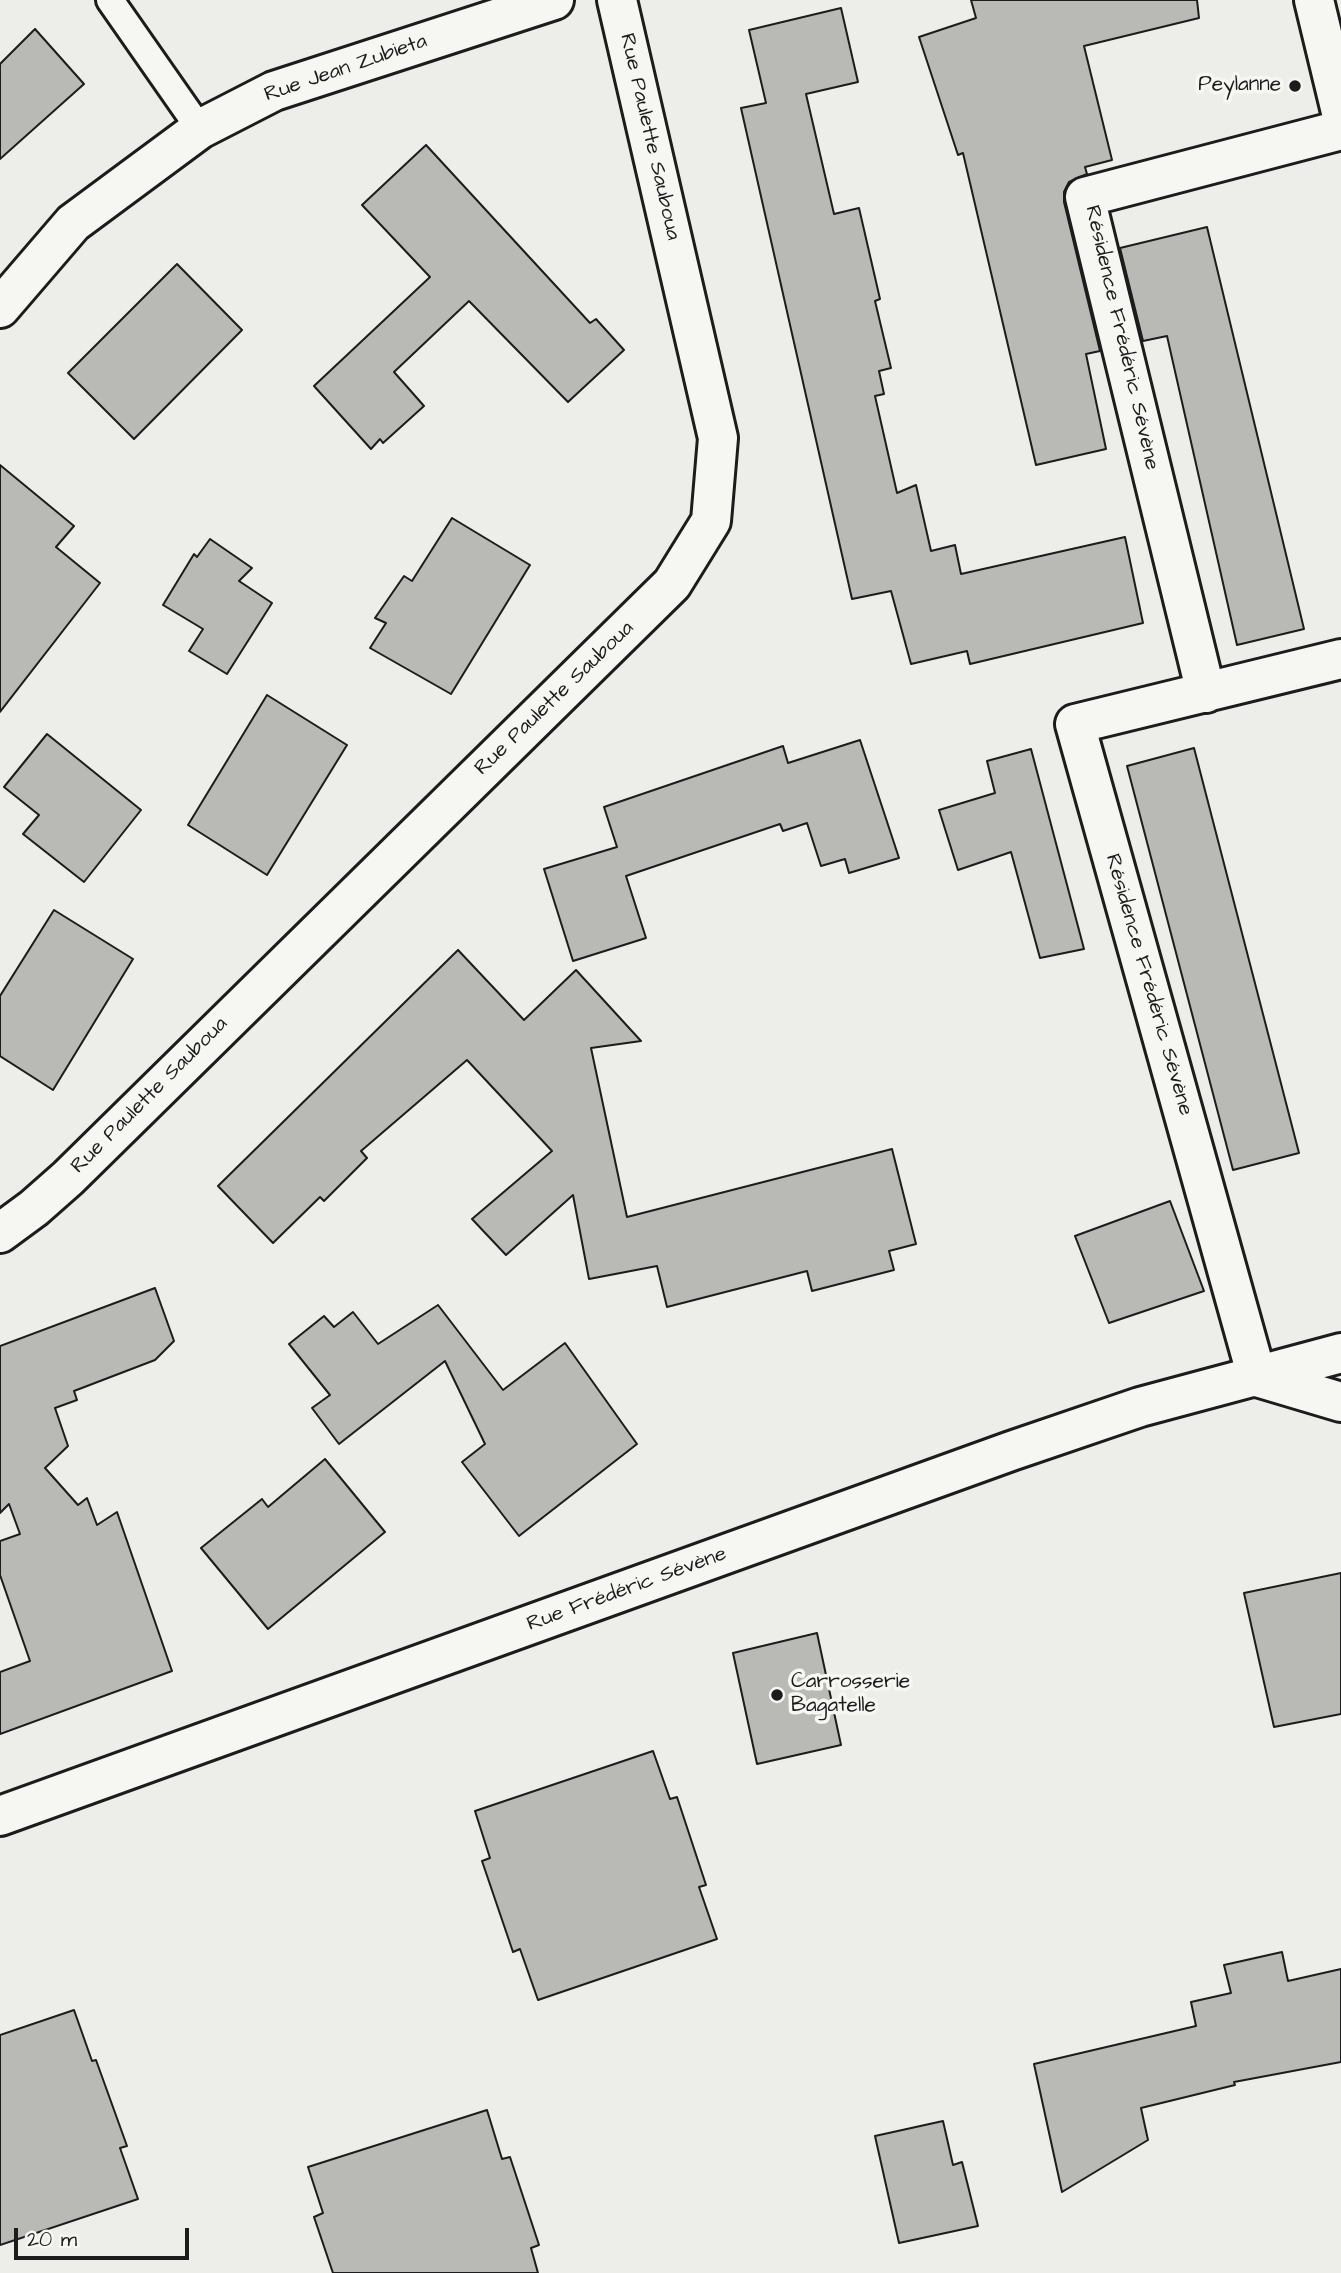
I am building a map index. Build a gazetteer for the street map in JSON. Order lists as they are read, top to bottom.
{
  "streets": {
    "street": [
      "Rue Jean Zubieta",
      "Rue Paulette Sauboua",
      "Résidence Frédéric Sévène",
      "Rue Frédéric Sévène"
    ]
  },
  "crossings": [
    ["Résidence Frédéric Sévène", "Rue Frédéric Sévène"]
  ],
  "places": ["Peylanne", "Carrosserie Bagatelle"],
  "scale_bar": "20 m"
}
